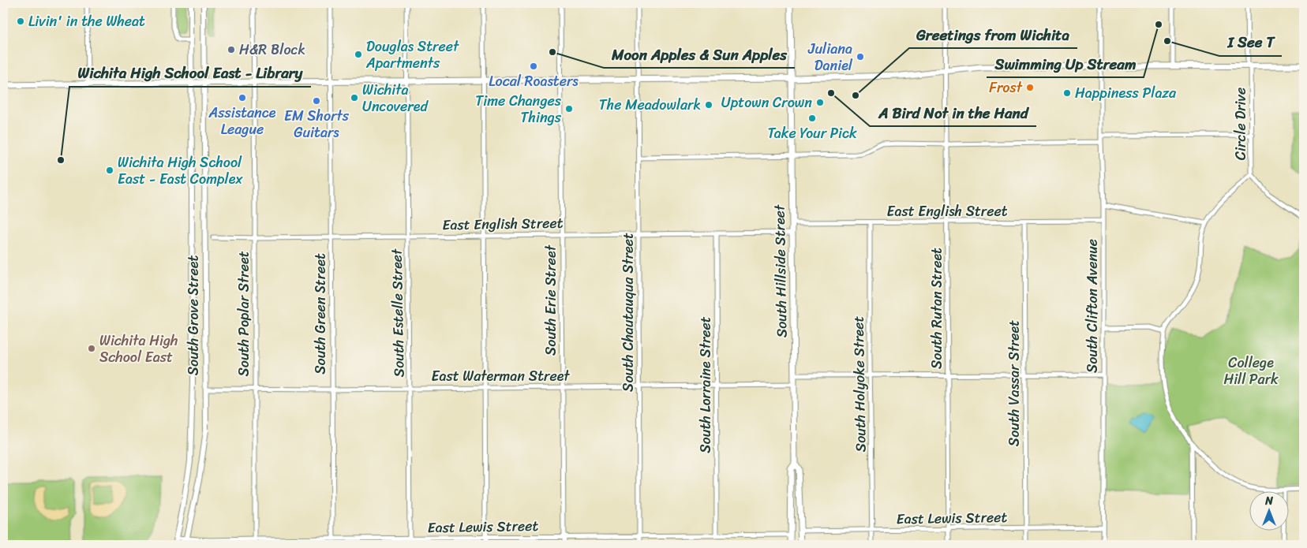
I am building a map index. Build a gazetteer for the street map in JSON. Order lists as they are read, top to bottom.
{
  "streets": {
    "main road": ["South Hillside Street"],
    "street": [
      "Circle Drive",
      "East English Street",
      "South Erie Street",
      "South Clifton Avenue",
      "South Rutan Street",
      "South Chautauqua Street",
      "South Estelle Street",
      "South Poplar Street",
      "South Green Street",
      "South Grove Street",
      "East Waterman Street",
      "South Vassar Street",
      "South Holyoke Street",
      "South Lorraine Street",
      "East Lewis Street"
    ]
  },
  "crossings": [
    ["East English Street", "South Hillside Street"],
    ["East English Street", "South Erie Street"],
    ["East English Street", "South Clifton Avenue"],
    ["East English Street", "South Rutan Street"],
    ["East English Street", "South Chautauqua Street"],
    ["East English Street", "South Estelle Street"],
    ["East English Street", "South Poplar Street"],
    ["East English Street", "South Green Street"],
    ["East English Street", "South Vassar Street"],
    ["East English Street", "South Holyoke Street"],
    ["East English Street", "South Lorraine Street"],
    ["South Hillside Street", "East Waterman Street"],
    ["South Hillside Street", "East Lewis Street"],
    ["South Erie Street", "East Waterman Street"],
    ["South Erie Street", "East Lewis Street"],
    ["South Clifton Avenue", "East Lewis Street"],
    ["South Rutan Street", "East Lewis Street"],
    ["South Chautauqua Street", "East Waterman Street"],
    ["South Chautauqua Street", "East Lewis Street"],
    ["South Estelle Street", "East Waterman Street"],
    ["South Estelle Street", "East Lewis Street"],
    ["South Poplar Street", "East Waterman Street"],
    ["South Poplar Street", "East Lewis Street"],
    ["South Green Street", "East Waterman Street"],
    ["South Green Street", "East Lewis Street"],
    ["South Grove Street", "East Waterman Street"],
    ["South Grove Street", "East Lewis Street"],
    ["East Waterman Street", "South Lorraine Street"],
    ["South Vassar Street", "East Lewis Street"],
    ["South Holyoke Street", "East Lewis Street"],
    ["South Lorraine Street", "East Lewis Street"]
  ],
  "parks": ["College Hill Park"],
  "places": [
    "Livin' in the Wheat",
    "Swimming Up Stream",
    "I See T",
    "H&R Block",
    "Moon Apples & Sun Apples",
    "Douglas Street Apartments",
    "Juliana Daniel",
    "Local Roasters",
    "Frost",
    "A Bird Not in the Hand",
    "Happiness Plaza",
    "Greetings from Wichita",
    "Assistance League",
    "Wichita Uncovered",
    "EM Shorts Guitars",
    "Uptown Crown",
    "The Meadowlark",
    "Time Changes Things",
    "Take Your Pick",
    "Wichita High School East - Library",
    "Wichita High School East - East Complex",
    "Wichita High School East"
  ],
  "north": "top"
}
